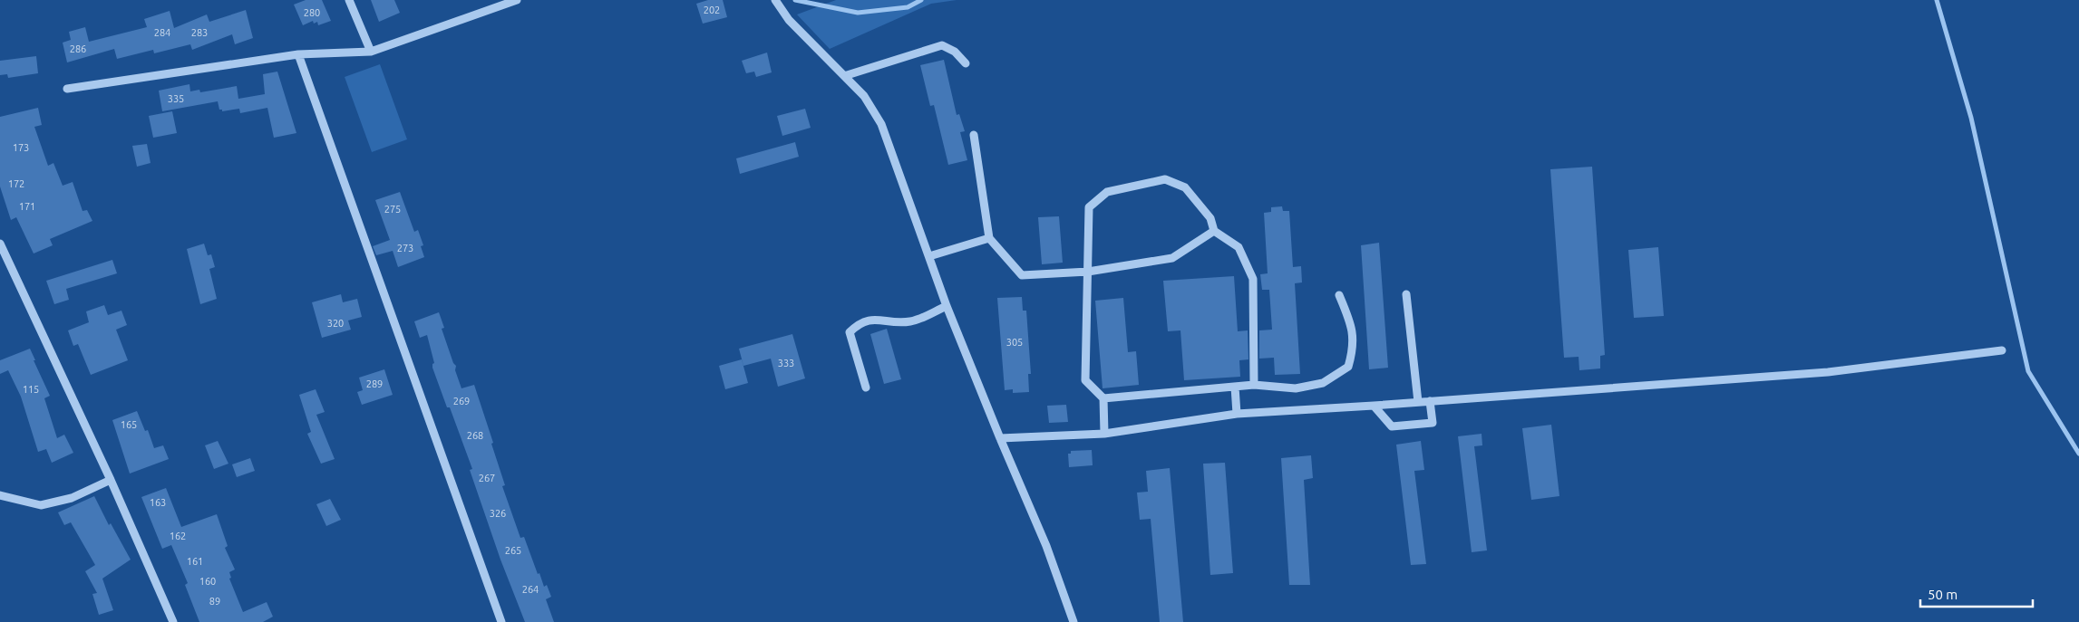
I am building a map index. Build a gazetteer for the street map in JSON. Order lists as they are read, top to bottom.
{
  "house_numbers": [
    "202",
    "280",
    "284",
    "283",
    "286",
    "335",
    "173",
    "172",
    "171",
    "275",
    "273",
    "320",
    "305",
    "333",
    "289",
    "115",
    "269",
    "165",
    "268",
    "267",
    "163",
    "326",
    "162",
    "265",
    "161",
    "160",
    "264",
    "89"
  ],
  "scale_bar": "50 m"
}
